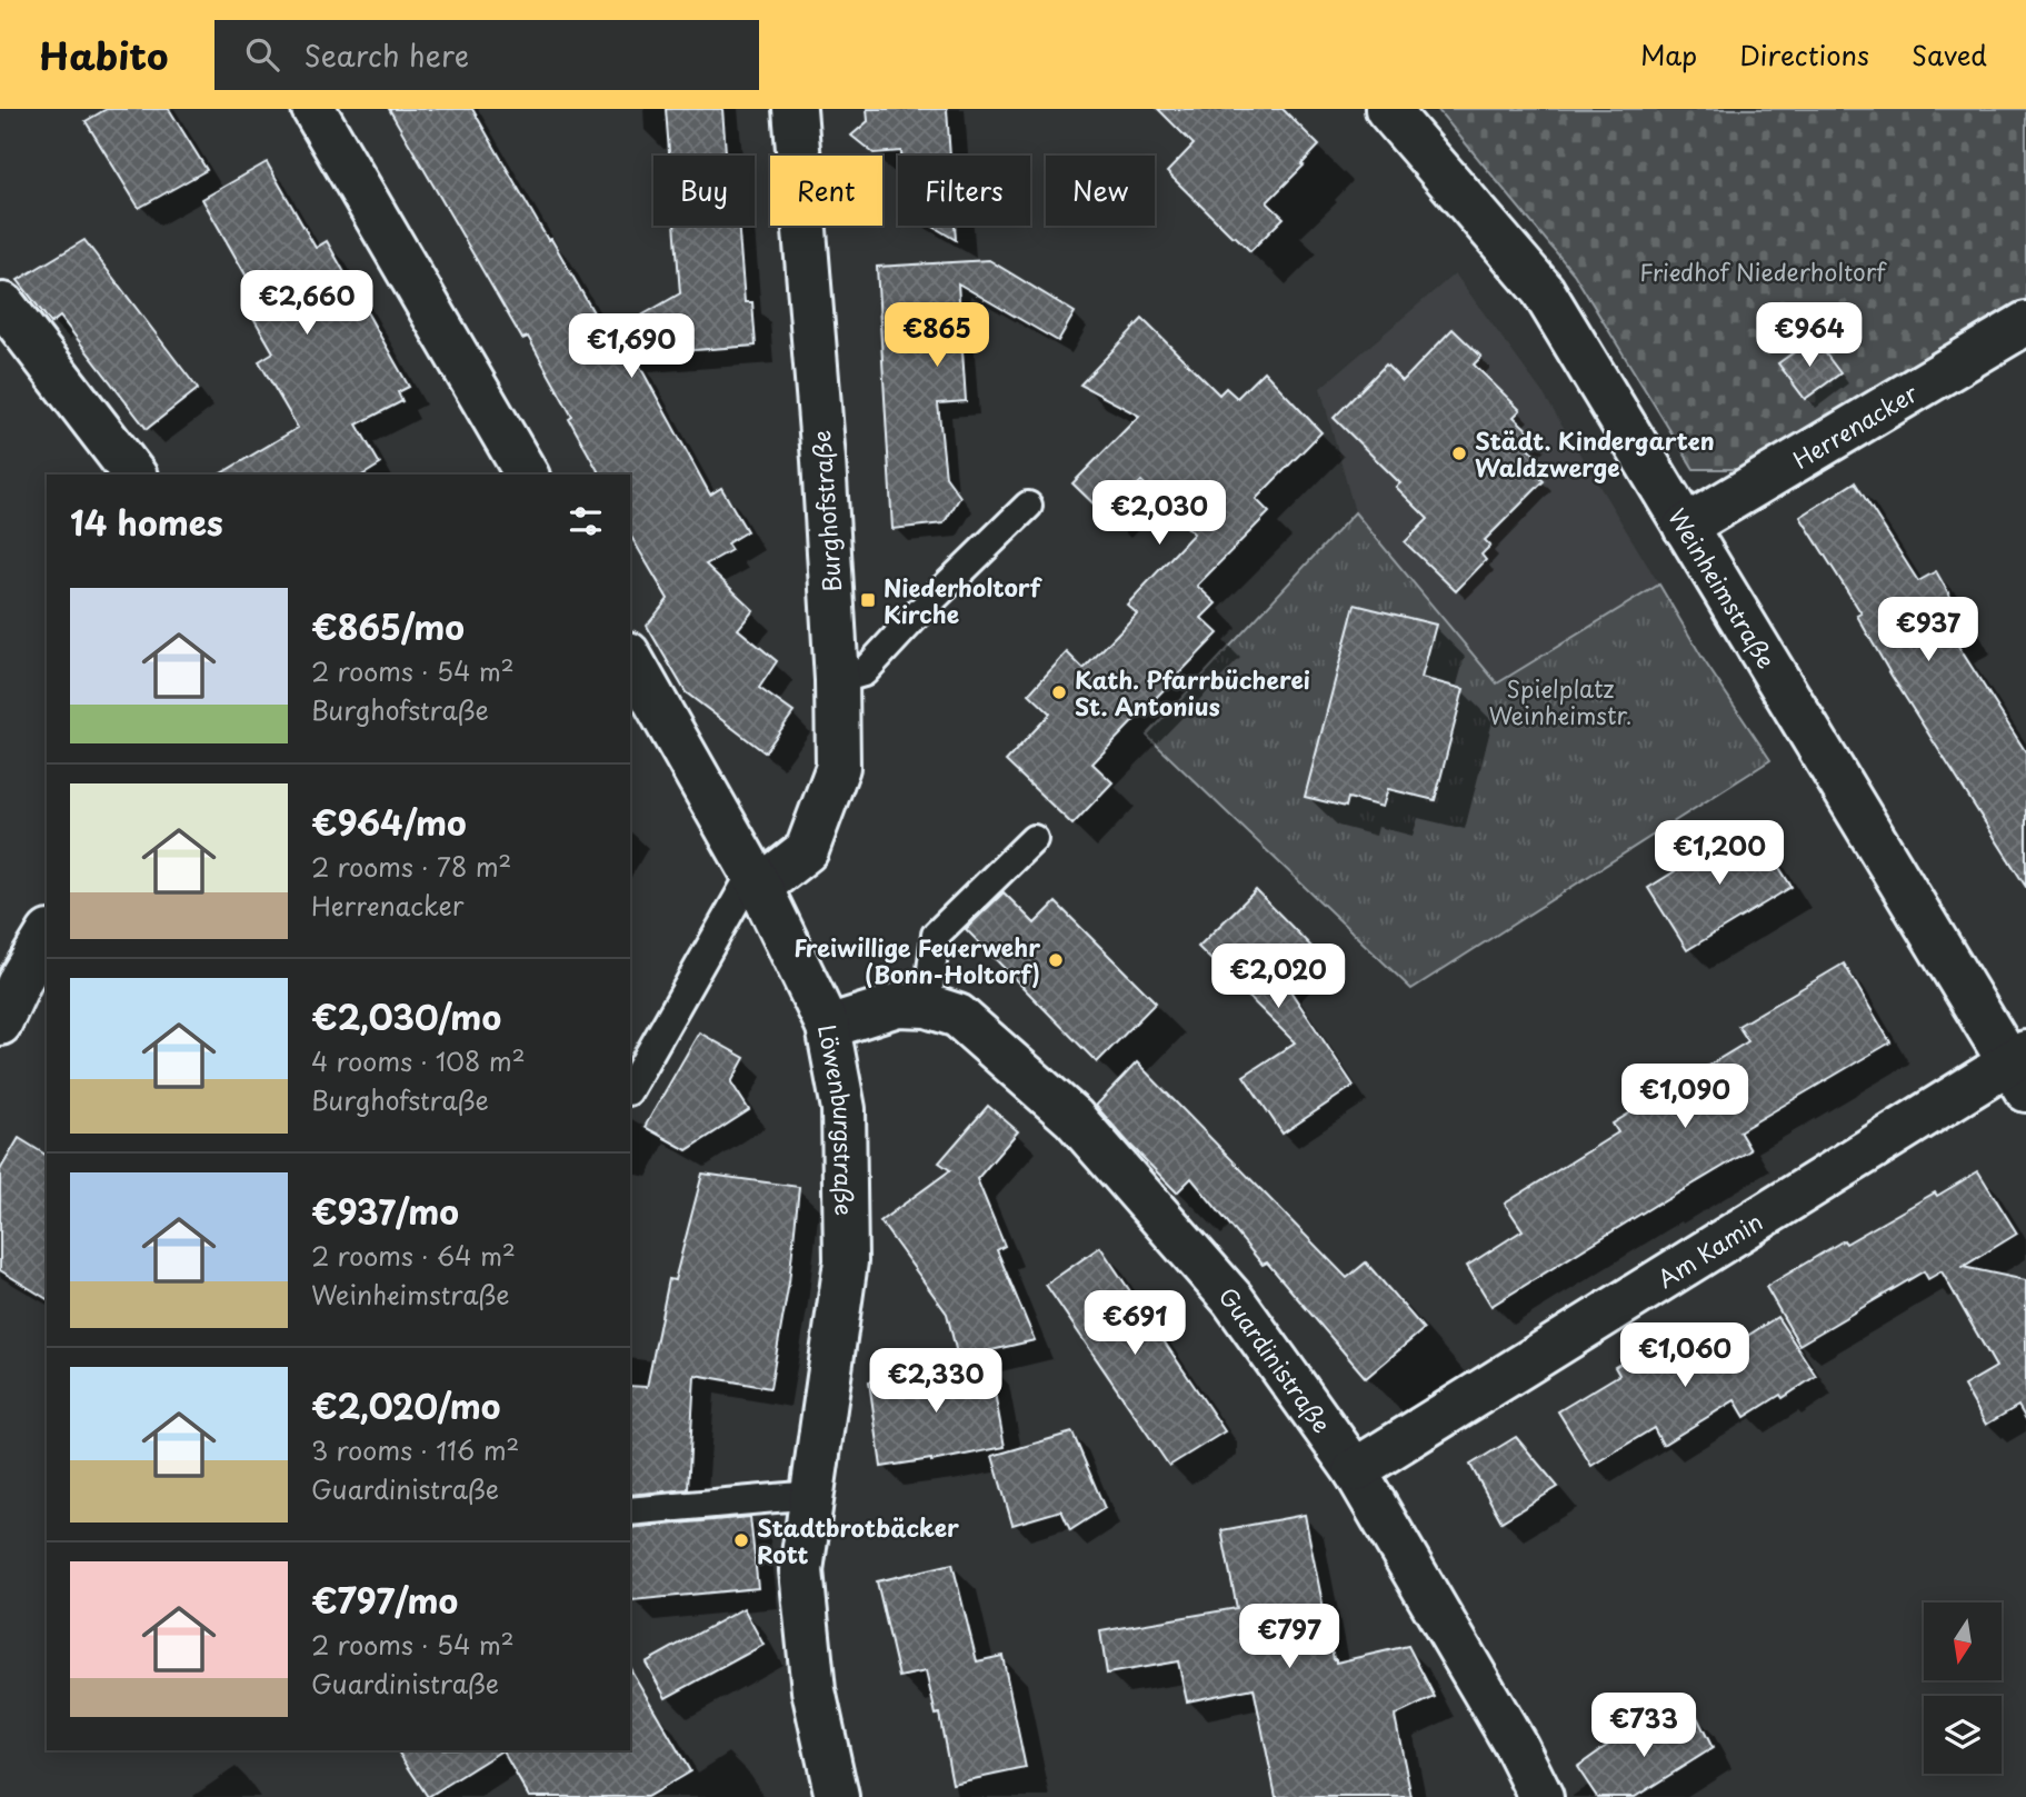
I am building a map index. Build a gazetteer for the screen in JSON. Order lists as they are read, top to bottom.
{
  "streets": {
    "street": [
      "Herrenacker",
      "Burghofstraße",
      "Weinheimstraße",
      "Löwenburgstraße",
      "Am Kamin",
      "Guardinistraße"
    ]
  },
  "crossings": [
    ["Herrenacker", "Weinheimstraße"],
    ["Burghofstraße", "Löwenburgstraße"],
    ["Weinheimstraße", "Am Kamin"],
    ["Löwenburgstraße", "Guardinistraße"],
    ["Am Kamin", "Guardinistraße"]
  ],
  "parks": ["Friedhof Niederholtorf", "Spielplatz Weinheimstr."],
  "places": {
    "other": [
      "Städt. Kindergarten Waldzwerge",
      "Kath. Pfarrbücherei St. Antonius",
      "Freiwillige Feuerwehr (Bonn-Holtorf)",
      "Stadtbrotbäcker Rott"
    ],
    "transit": ["Niederholtorf Kirche"]
  },
  "north": "bottom",
  "page": {
    "header": "Habito",
    "search": "Search here",
    "nav": ["Map", "Directions", "Saved"],
    "chip": [
      "Buy",
      "Rent",
      "Filters",
      "New"
    ],
    "price": [
      "€2,660",
      "€865",
      "€964",
      "€1,690",
      "€2,030",
      "€937",
      "€1,200",
      "€2,020",
      "€1,090",
      "€691",
      "€1,060",
      "€2,330",
      "€797",
      "€733"
    ],
    "heading": "14 homes",
    "list": [
      {
        "name": "€865/mo",
        "note": "2 rooms · 54 m² · Burghofstraße"
      },
      {
        "name": "€964/mo",
        "note": "2 rooms · 78 m² · Herrenacker"
      },
      {
        "name": "€2,030/mo",
        "note": "4 rooms · 108 m² · Burghofstraße"
      },
      {
        "name": "€937/mo",
        "note": "2 rooms · 64 m² · Weinheimstraße"
      },
      {
        "name": "€2,020/mo",
        "note": "3 rooms · 116 m² · Guardinistraße"
      },
      {
        "name": "€797/mo",
        "note": "2 rooms · 54 m² · Guardinistraße"
      }
    ]
  }
}
